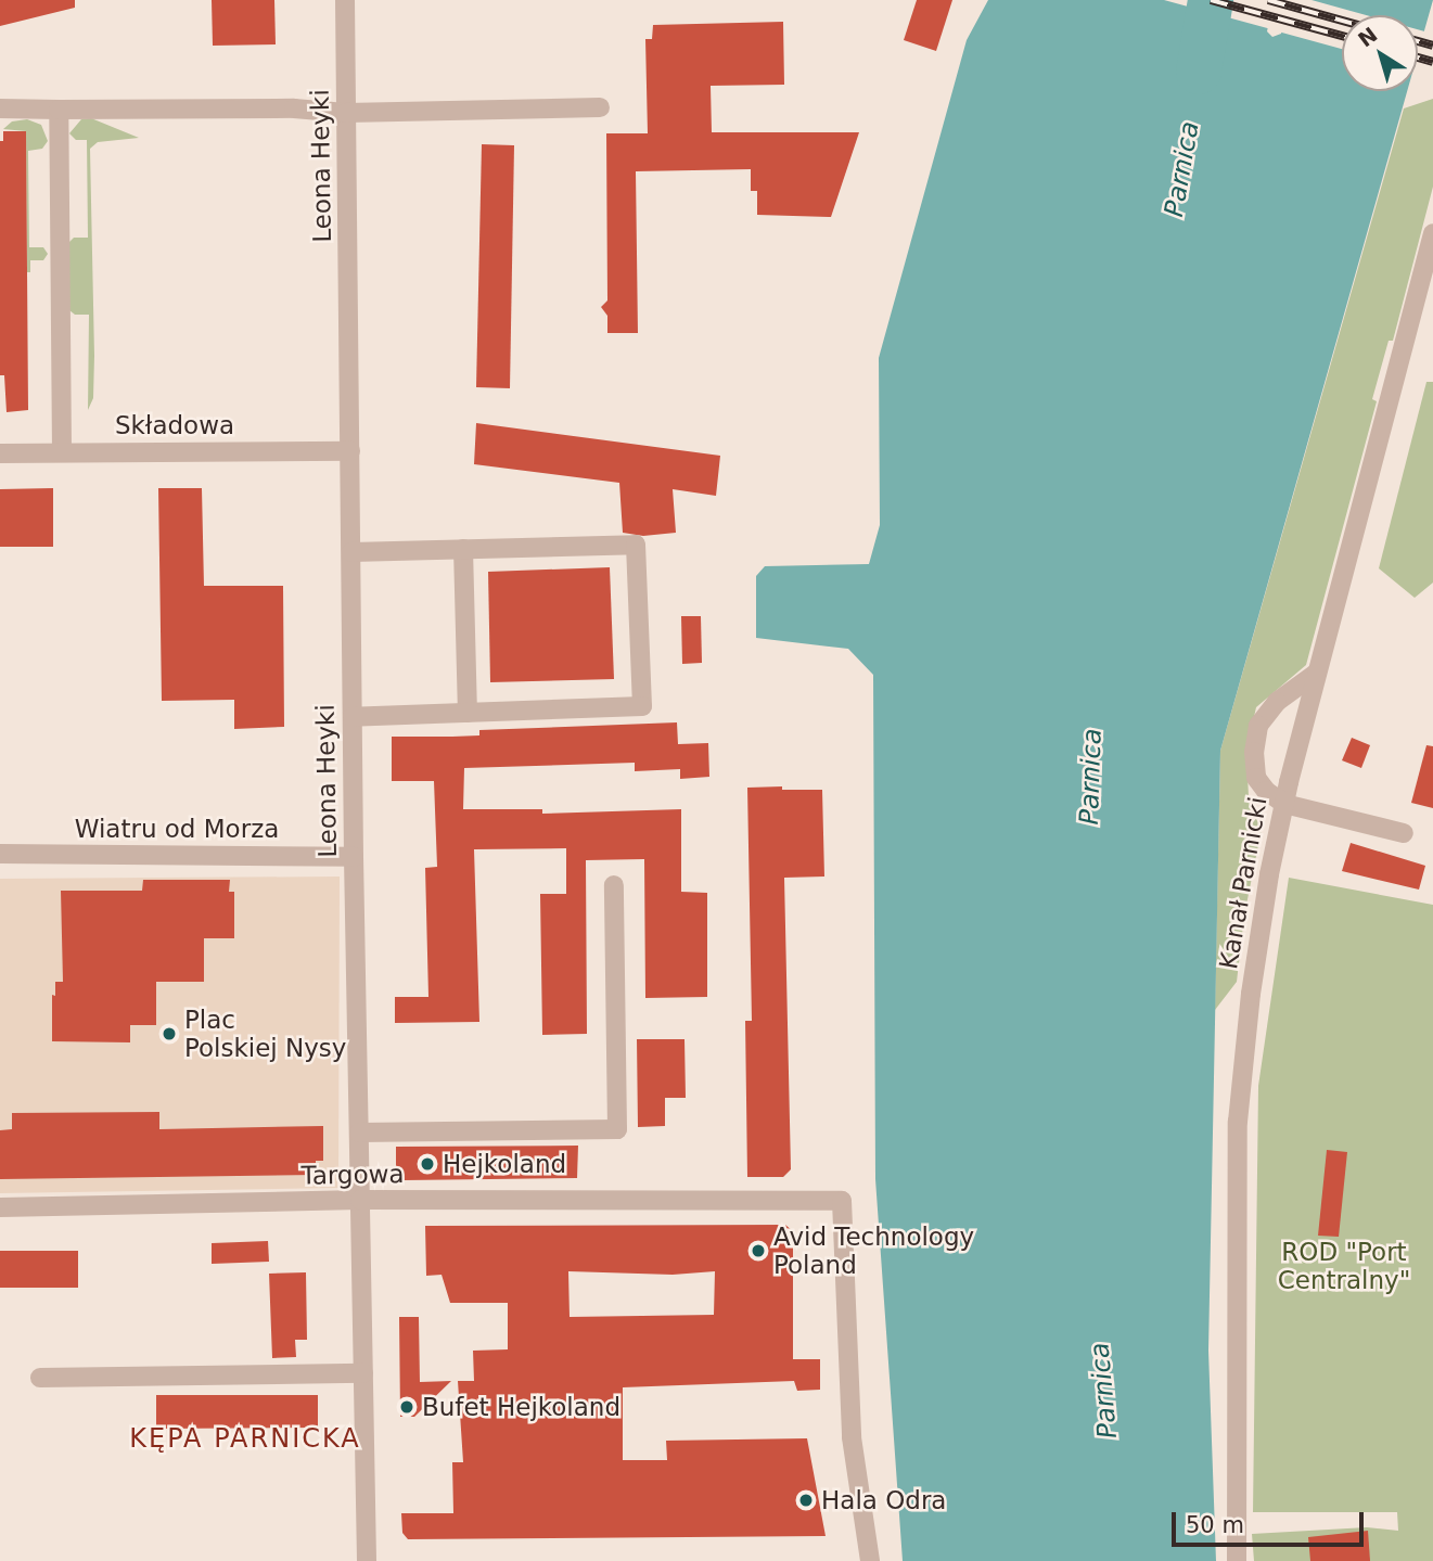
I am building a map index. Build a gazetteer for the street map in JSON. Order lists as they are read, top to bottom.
{
  "streets": {
    "street": [
      "Leona Heyki",
      "Składowa",
      "Wiatru od Morza",
      "Kanał Parnicki",
      "Targowa"
    ]
  },
  "crossings": [
    ["Leona Heyki", "Składowa"],
    ["Leona Heyki", "Wiatru od Morza"],
    ["Leona Heyki", "Targowa"]
  ],
  "districts": ["KĘPA PARNICKA"],
  "water": ["Parnica"],
  "parks": ["ROD \"Port Centralny\""],
  "places": [
    "Plac Polskiej Nysy",
    "Hejkoland",
    "Avid Technology Poland",
    "Bufet Hejkoland",
    "Hala Odra"
  ],
  "scale_bar": "50 m",
  "north": "top left"
}
